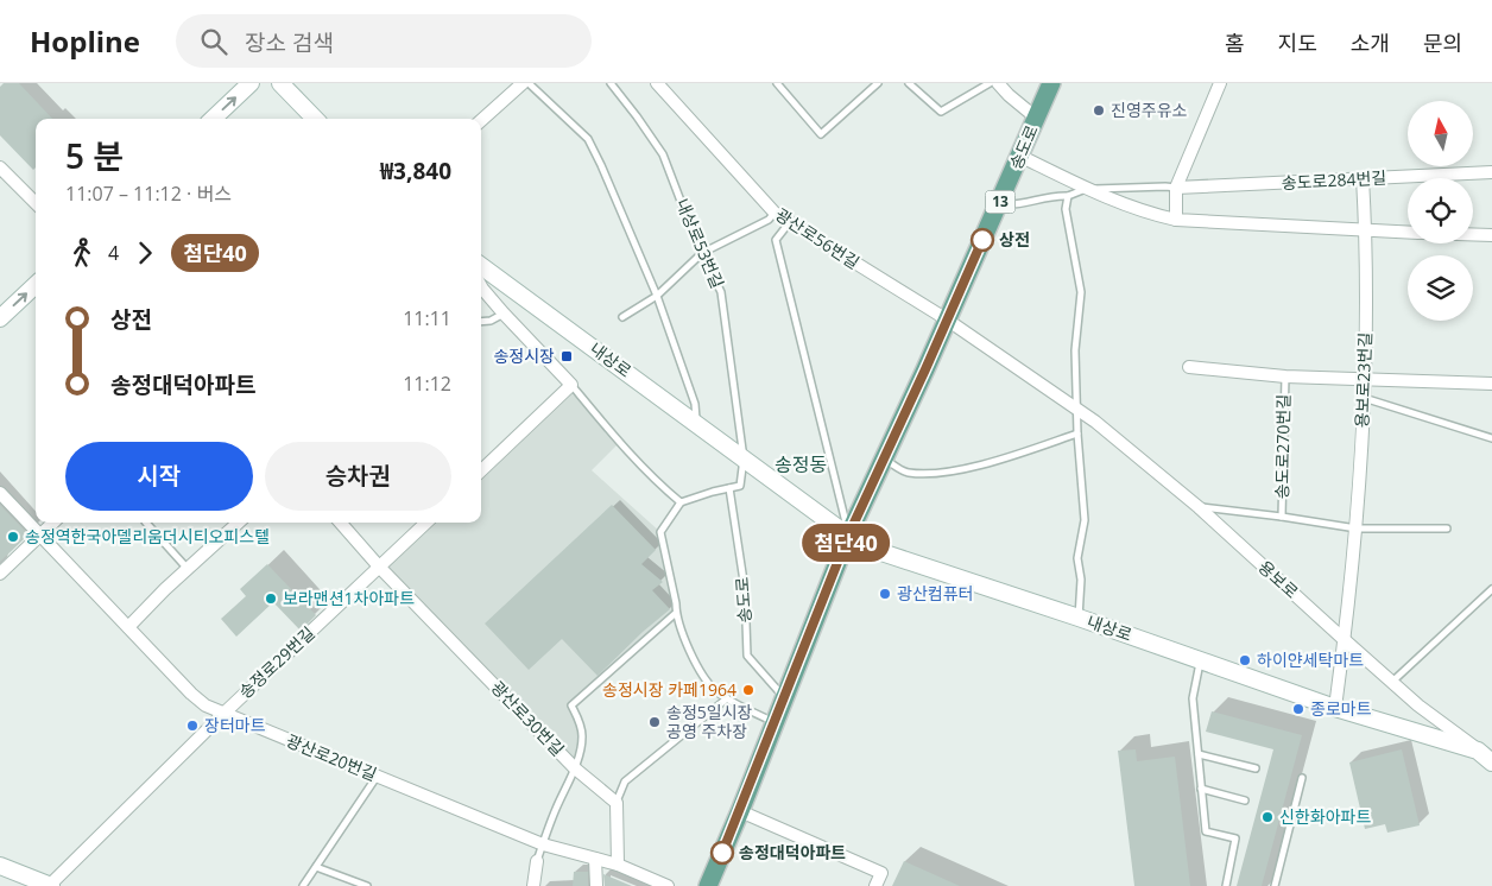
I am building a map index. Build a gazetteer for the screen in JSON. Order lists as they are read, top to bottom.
{
  "streets": {
    "main road": ["송도로", "13", "내상로"],
    "street": [
      "송도로284번길",
      "광산로56번길",
      "용보로23번길",
      "송도로270번길",
      "용보로",
      "송정로29번길",
      "광산로30번길",
      "광산로20번길"
    ],
    "lane": ["내상로53번길"]
  },
  "crossings": [
    ["송도로", "광산로56번길"],
    ["송도로", "내상로"],
    ["송도로", "용보로"],
    ["송도로284번길", "용보로23번길"],
    ["광산로56번길", "용보로"],
    ["내상로53번길", "내상로"],
    ["내상로", "용보로23번길"],
    ["내상로", "용보로"],
    ["용보로23번길", "송도로270번길"],
    ["용보로23번길", "용보로"],
    ["송정로29번길", "광산로30번길"],
    ["송정로29번길", "광산로20번길"]
  ],
  "districts": ["송정동"],
  "places": {
    "other": [
      "진영주유소",
      "상전",
      "송정역한국아델리움더시티오피스텔",
      "광산컴퓨터",
      "보라맨션1차아파트",
      "하이얀세탁마트",
      "송정시장 카페1964",
      "종로마트",
      "송정5일시장 공영 주차장",
      "장터마트",
      "신한화아파트",
      "송정대덕아파트"
    ],
    "transit": ["송정시장"]
  },
  "lines": ["bus line 첨단40"],
  "north": "top",
  "page": {
    "header": "Hopline",
    "search": "장소 검색",
    "nav": [
      "홈",
      "지도",
      "소개",
      "문의"
    ],
    "on_map": "첨단40",
    "heading": ["5 분", "11:07 – 11:12 · 버스", "₩3,840"],
    "legs": ["4", "첨단40"],
    "list": [
      {
        "name": "상전",
        "value": "11:11"
      },
      {
        "name": "송정대덕아파트",
        "value": "11:12"
      }
    ],
    "buttons": ["시작", "승차권"]
  }
}
